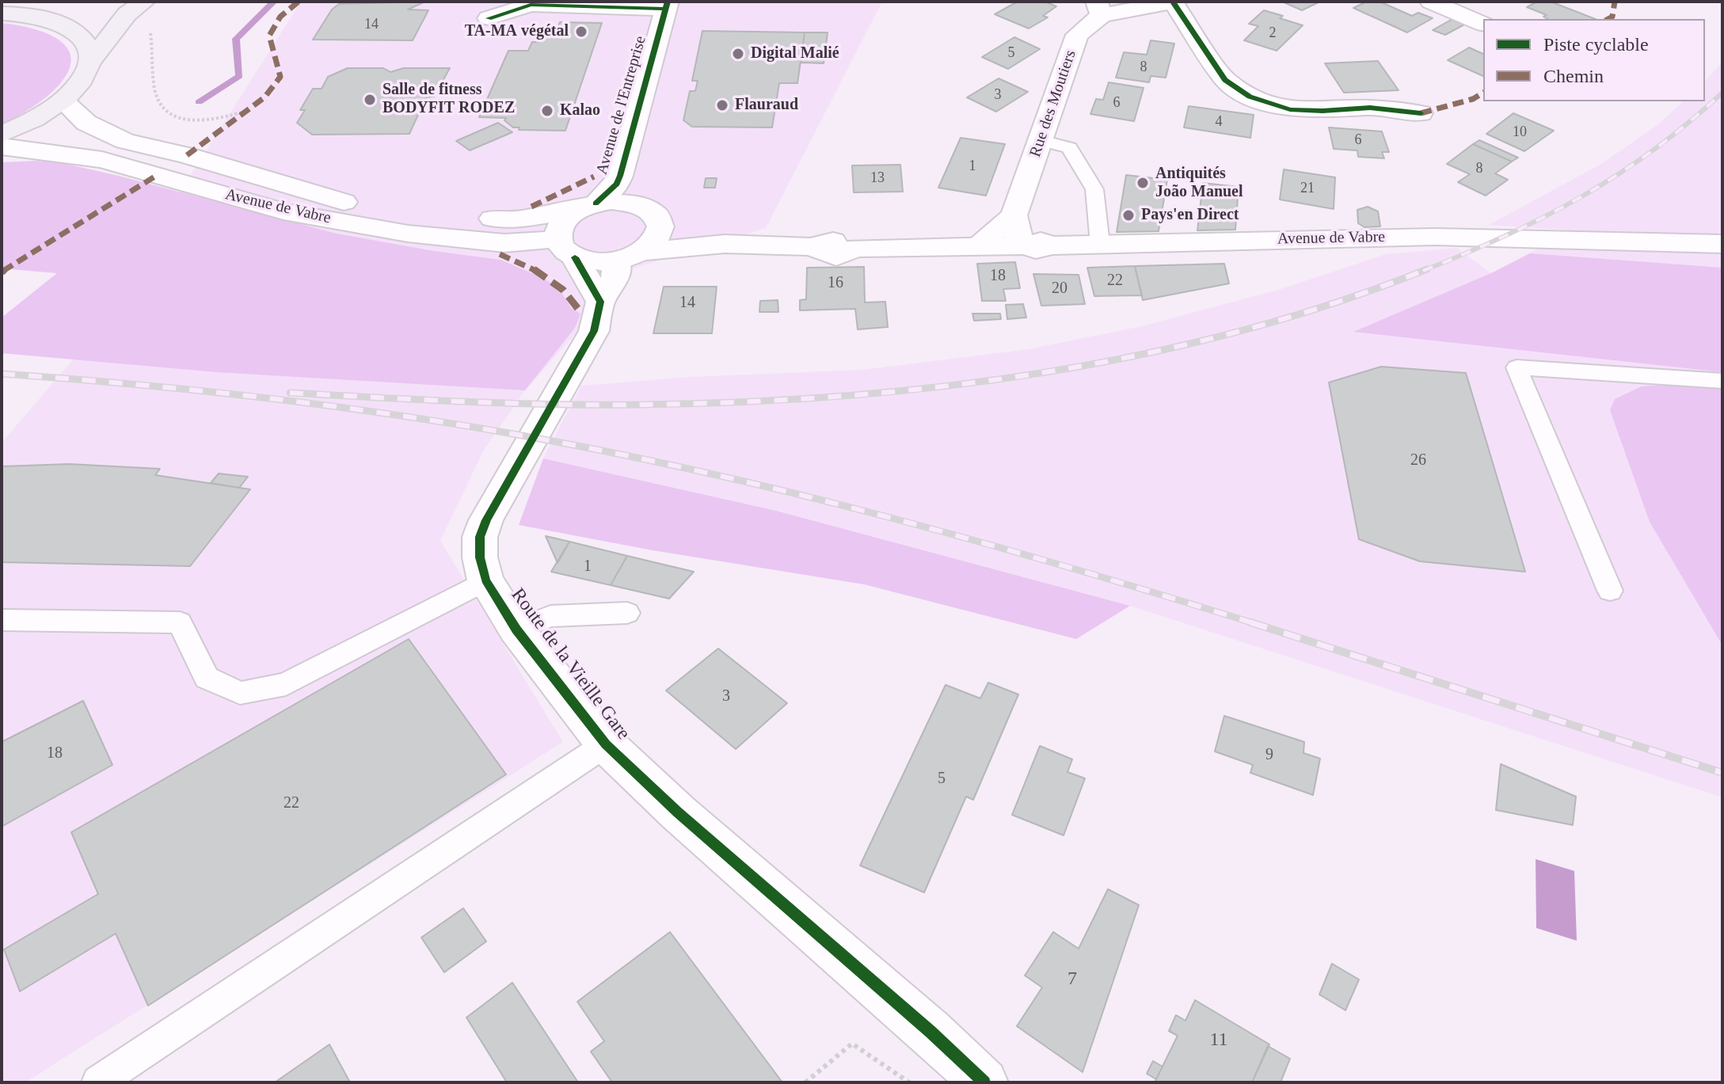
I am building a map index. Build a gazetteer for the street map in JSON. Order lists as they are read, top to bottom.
{
  "streets": {
    "main road": [
      "Rue des Moutiers",
      "Avenue de l'Entreprise",
      "Avenue de Vabre",
      "Route de la Vieille Gare"
    ]
  },
  "crossings": [
    ["Rue des Moutiers", "Avenue de Vabre"],
    ["Avenue de l'Entreprise", "Avenue de Vabre"],
    ["Avenue de l'Entreprise", "Route de la Vieille Gare"],
    ["Avenue de Vabre", "Route de la Vieille Gare"]
  ],
  "places": [
    "TA-MA végétal",
    "Digital Malié",
    "Salle de fitness BODYFIT RODEZ",
    "Flauraud",
    "Kalao",
    "Antiquités João Manuel",
    "Pays'en Direct"
  ],
  "house_numbers": [
    "14",
    "2",
    "5",
    "8",
    "3",
    "6",
    "4",
    "10",
    "6",
    "1",
    "8",
    "13",
    "21",
    "18",
    "22",
    "16",
    "20",
    "14",
    "26",
    "1",
    "3",
    "18",
    "9",
    "5",
    "22",
    "7",
    "11"
  ],
  "legend": ["Piste cyclable", "Chemin"]
}
